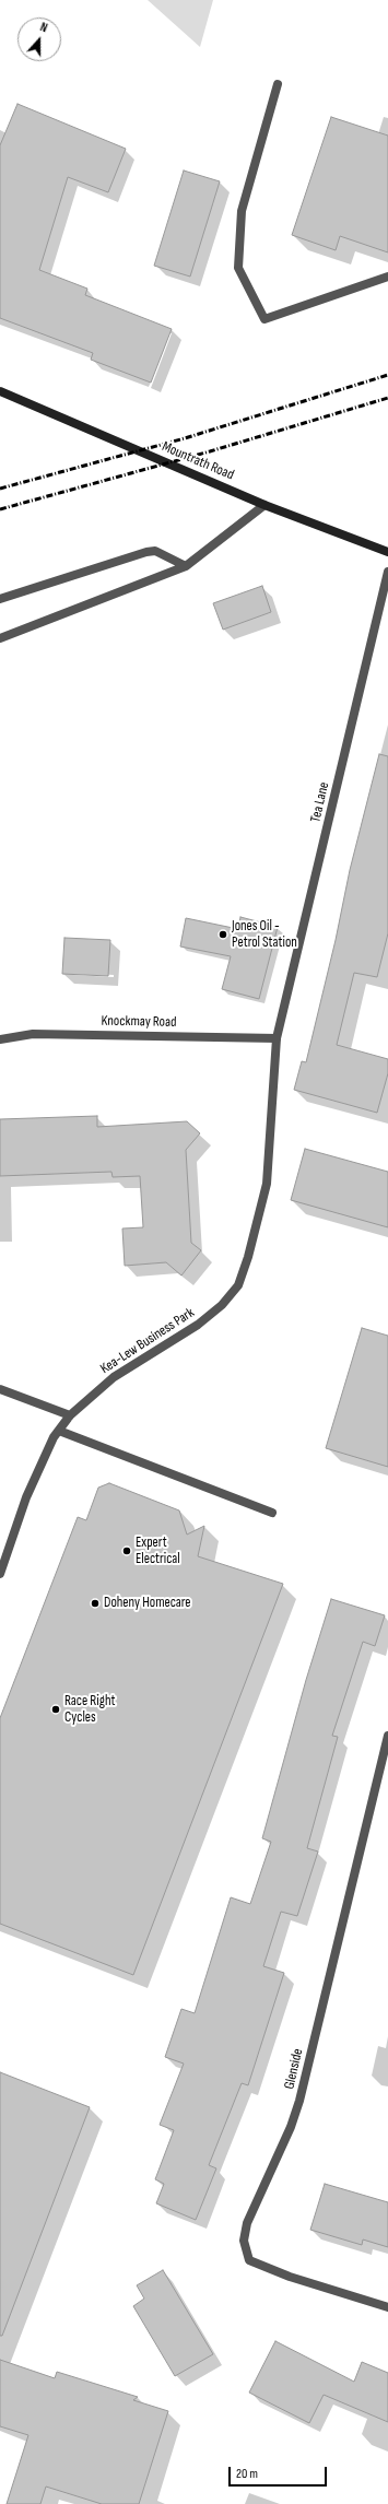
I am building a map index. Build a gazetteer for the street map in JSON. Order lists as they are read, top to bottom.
{
  "streets": {
    "main road": ["Mountrath Road"],
    "street": [
      "Tea Lane",
      "Knockmay Road",
      "Kea-Lew Business Park",
      "Glenside"
    ]
  },
  "crossings": [
    ["Tea Lane", "Knockmay Road"],
    ["Tea Lane", "Kea-Lew Business Park"],
    ["Knockmay Road", "Kea-Lew Business Park"]
  ],
  "places": [
    "Jones Oil - Petrol Station",
    "Expert Electrical",
    "Doheny Homecare",
    "Race Right Cycles"
  ],
  "scale_bar": "20 m",
  "north": "top"
}
